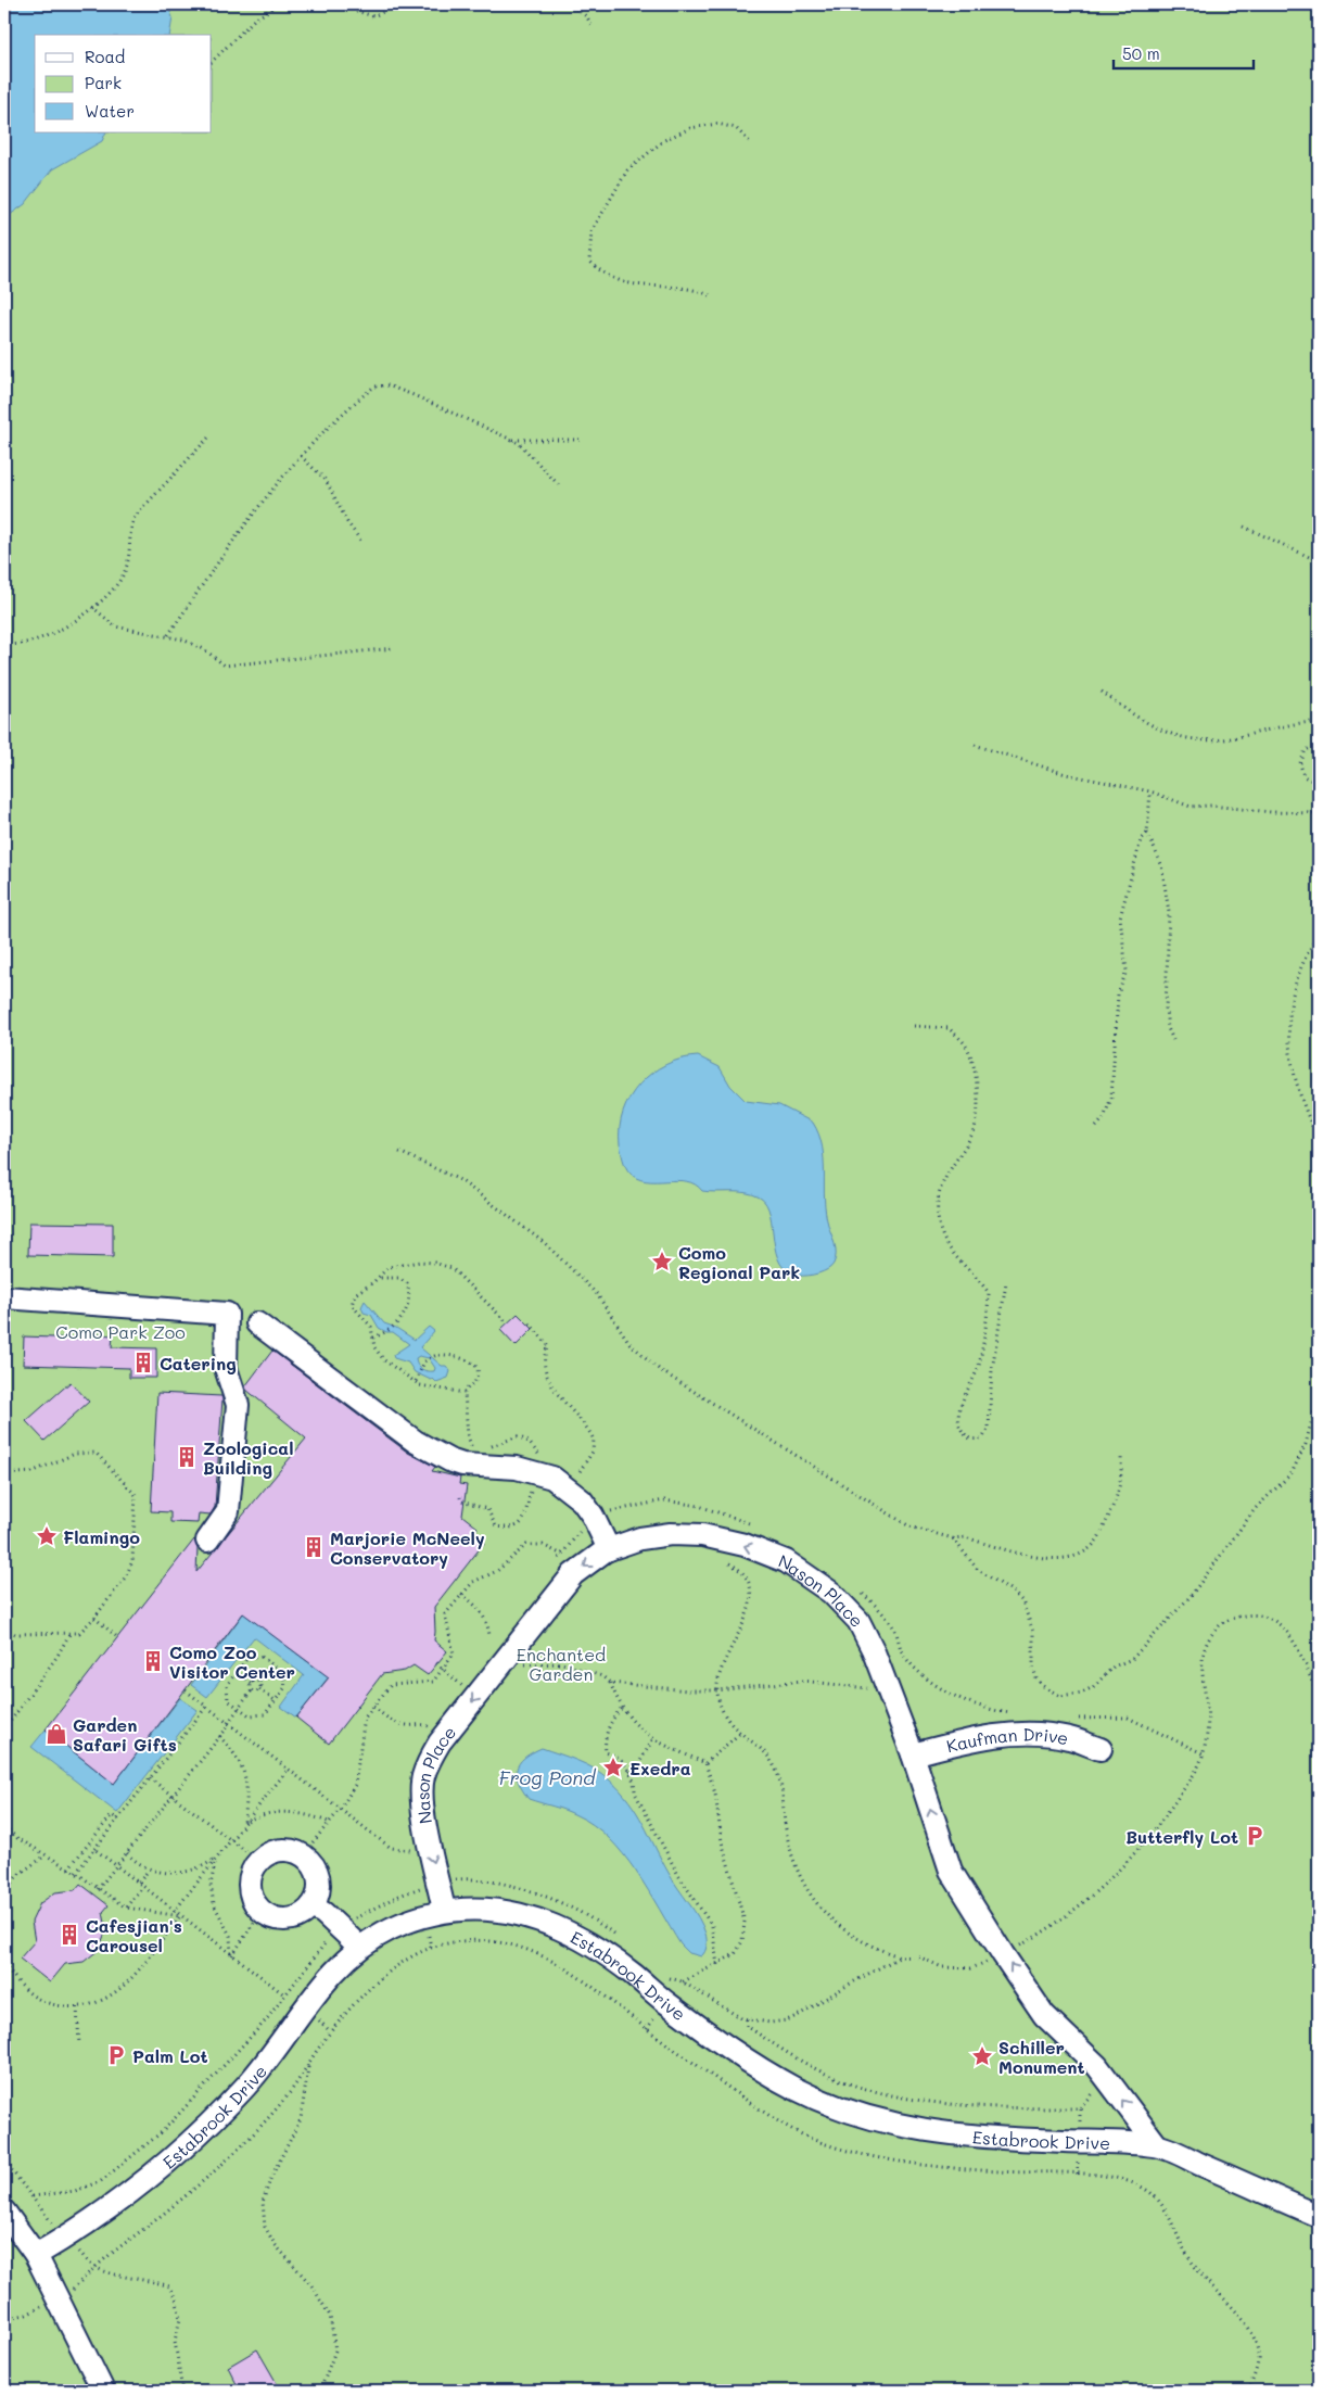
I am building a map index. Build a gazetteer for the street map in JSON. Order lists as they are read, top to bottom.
{
  "streets": {
    "street": ["Nason Place", "Kaufman Drive", "Estabrook Drive"]
  },
  "crossings": [
    ["Nason Place", "Kaufman Drive"],
    ["Nason Place", "Estabrook Drive"]
  ],
  "water": ["Frog Pond"],
  "parks": ["Como Park Zoo", "Enchanted Garden"],
  "places": {
    "place": [
      "Como Regional Park",
      "Flamingo",
      "Exedra",
      "Schiller Monument"
    ],
    "building": [
      "Catering",
      "Zoological Building",
      "Marjorie McNeely Conservatory",
      "Como Zoo Visitor Center",
      "Cafesjian's Carousel"
    ],
    "shop": ["Garden Safari Gifts"],
    "parking": ["Butterfly Lot", "Palm Lot"]
  },
  "legend": ["Road", "Park", "Water"],
  "scale_bar": "50 m"
}
